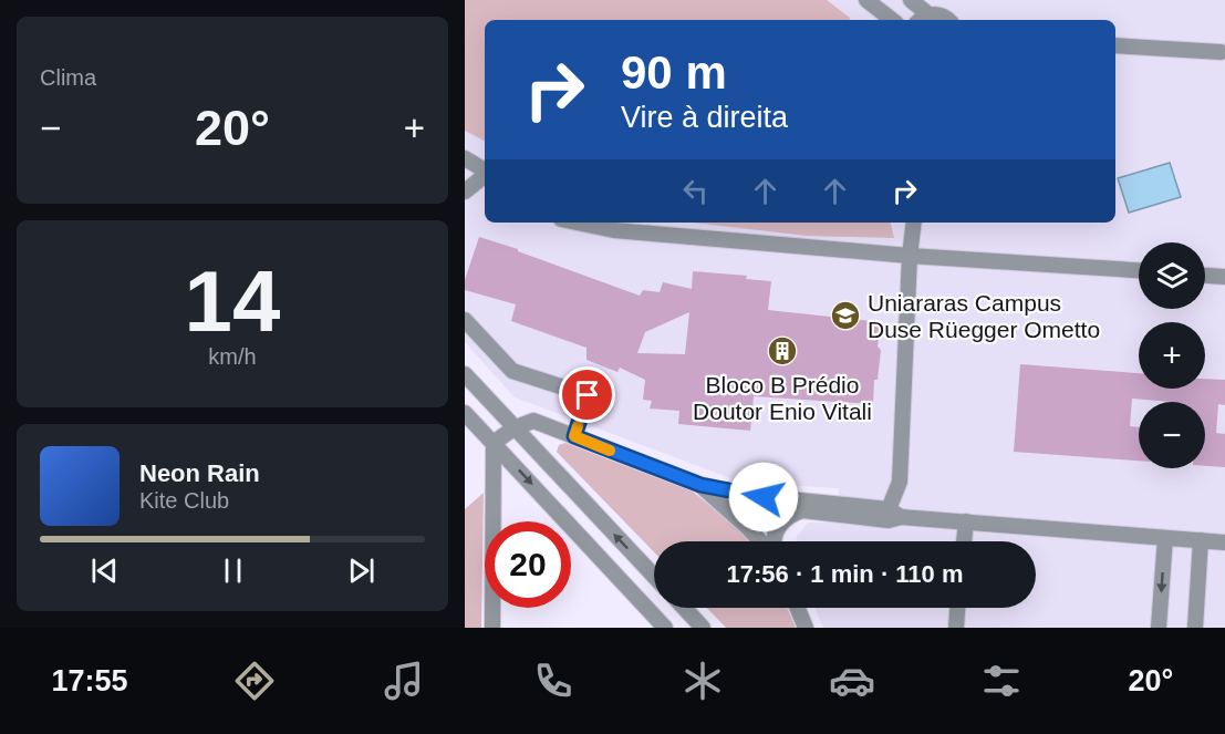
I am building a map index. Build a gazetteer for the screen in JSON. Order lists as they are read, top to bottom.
{
  "places": {
    "school or university": ["Uniararas Campus Duse Rüegger Ometto"],
    "building": ["Bloco B Prédio Doutor Enio Vitali"]
  },
  "page": {
    "tile": [
      "Clima",
      ["14", "km/h"]
    ],
    "turn": ["90 m", "Vire à direita"],
    "heat": ["−", "20°", "+"],
    "map_buttons": ["+", "−"],
    "song": ["Neon Rain", "Kite Club"],
    "limit": "20",
    "trip": "17:56 · 1 min · 110 m",
    "tabs": ["17:55", "20°"]
  }
}
